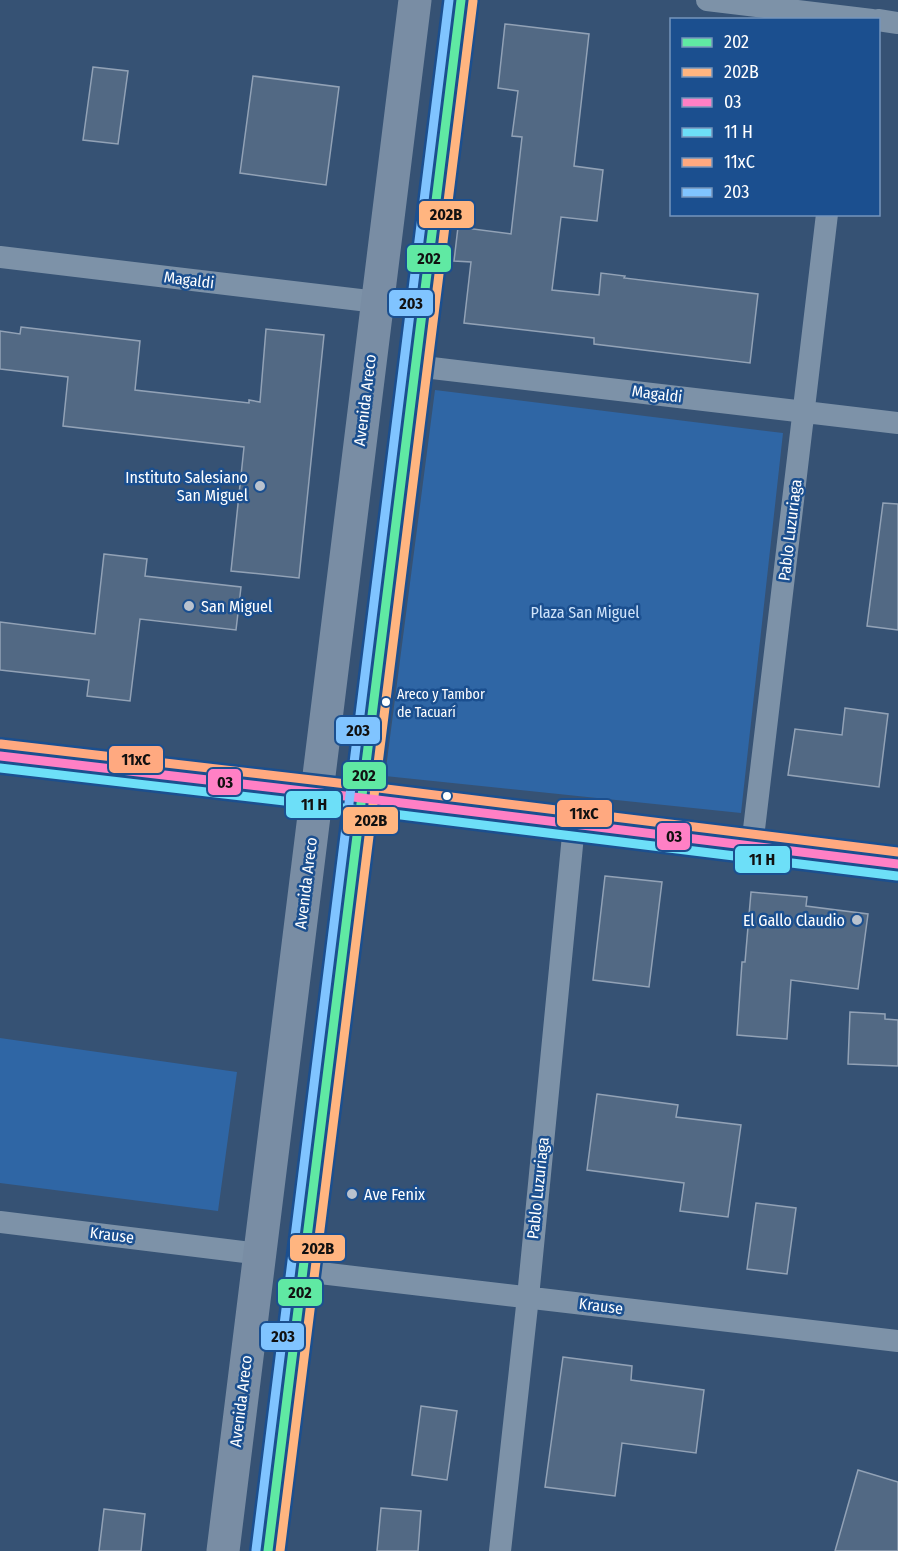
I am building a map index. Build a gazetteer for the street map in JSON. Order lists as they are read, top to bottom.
{
  "streets": {
    "main road": ["Avenida Areco"],
    "street": ["Magaldi", "Pablo Luzuriaga", "Krause"]
  },
  "crossings": [
    ["Magaldi", "Avenida Areco"],
    ["Magaldi", "Pablo Luzuriaga"],
    ["Avenida Areco", "Krause"],
    ["Pablo Luzuriaga", "Krause"]
  ],
  "parks": ["Plaza San Miguel"],
  "places": [
    "Instituto Salesiano San Miguel",
    "San Miguel",
    "Areco y Tambor de Tacuarí",
    "El Gallo Claudio",
    "Ave Fenix"
  ],
  "lines": [
    "transit line 202",
    "transit line 203",
    "transit line 202B",
    "transit line 11xC",
    "transit line 03"
  ],
  "legend": [
    "202",
    "202B",
    "03",
    "11 H",
    "11xC",
    "203"
  ]
}
